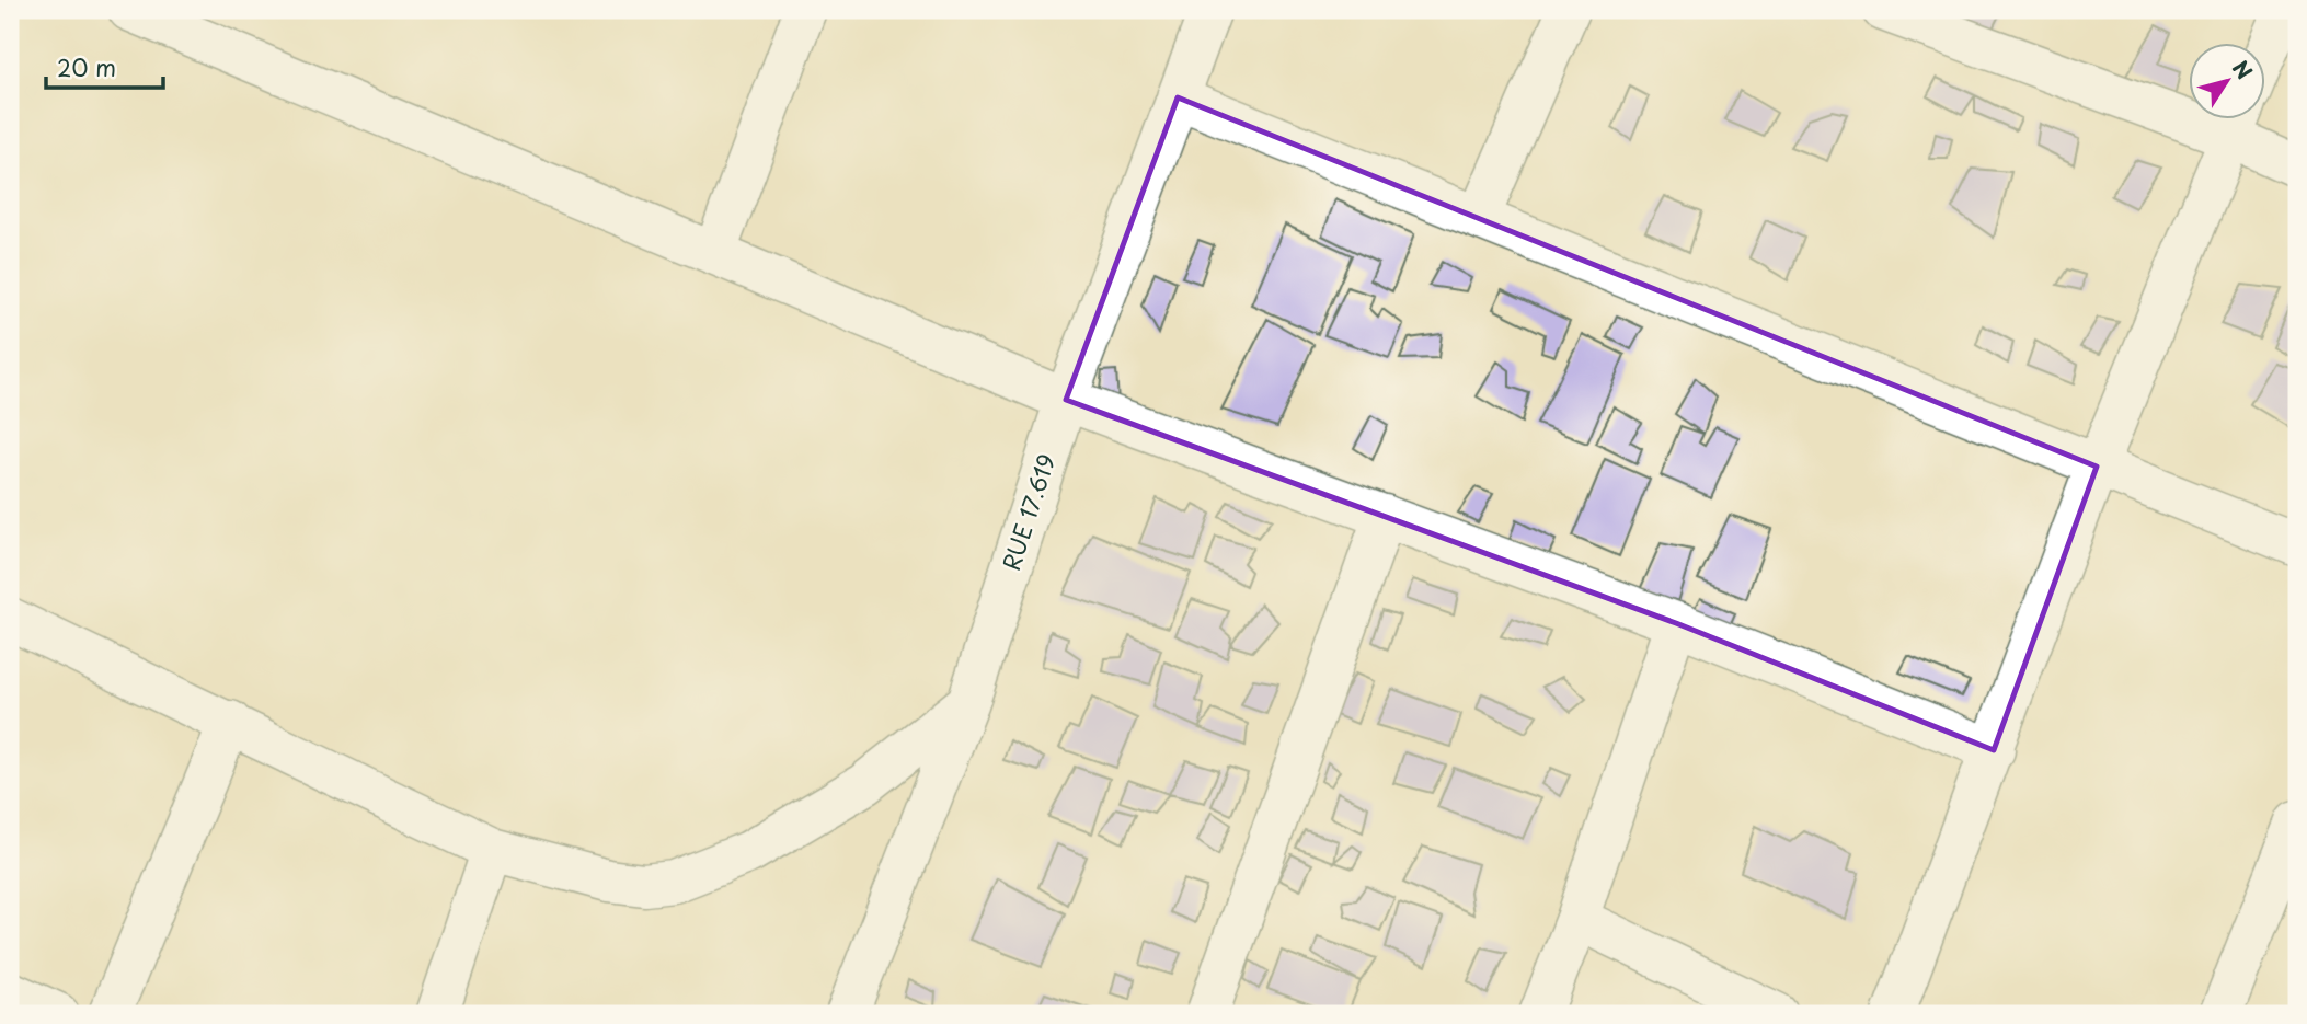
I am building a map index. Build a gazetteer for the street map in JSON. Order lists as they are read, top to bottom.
{
  "streets": {
    "street": ["RUE 17.619"]
  },
  "scale_bar": "20 m",
  "north": "top right"
}
